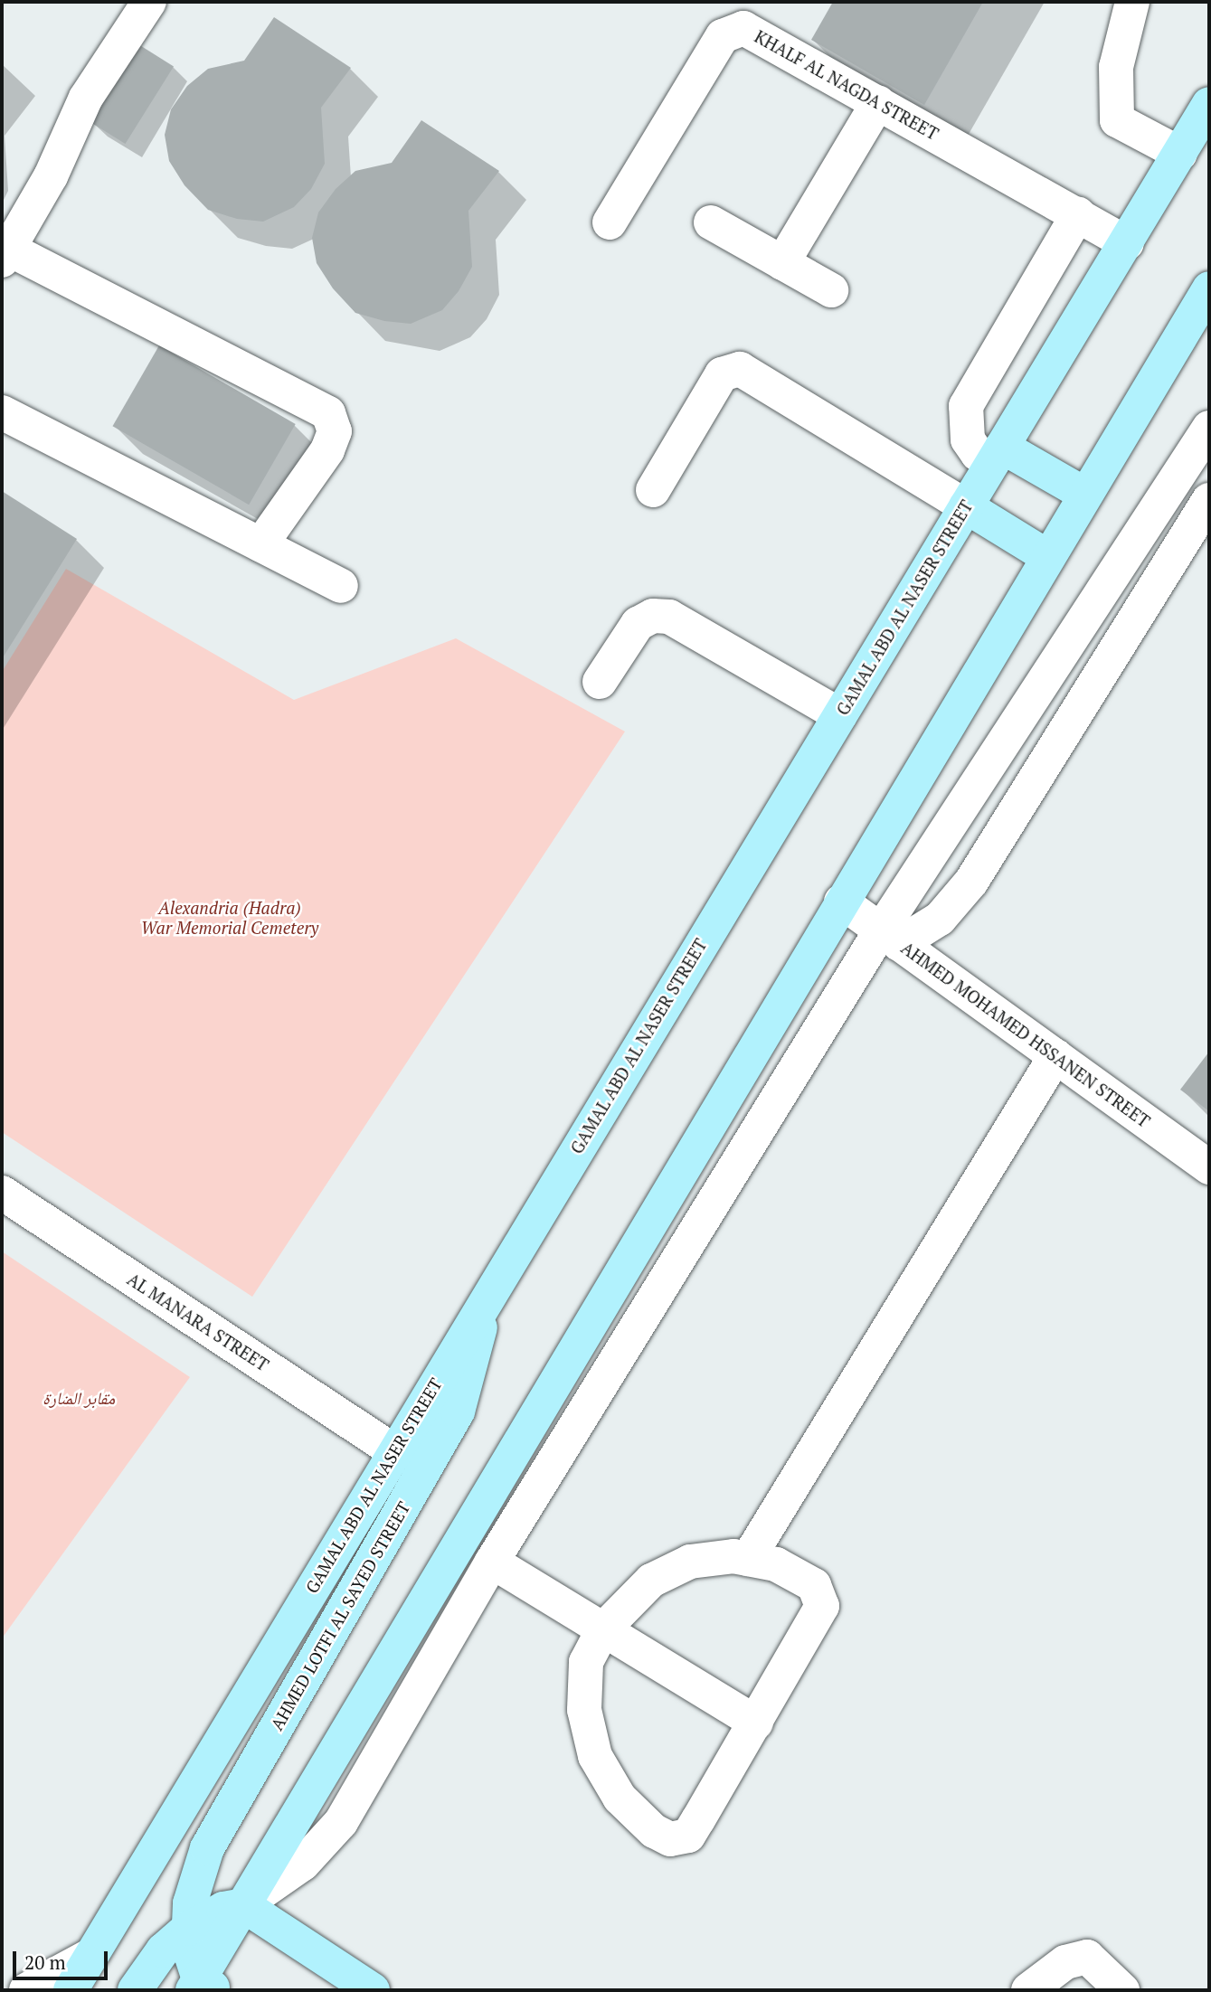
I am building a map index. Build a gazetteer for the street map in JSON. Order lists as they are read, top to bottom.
{
  "streets": {
    "main road": ["GAMAL ABD AL NASER STREET", "AHMED LOTFI AL SAYED STREET"],
    "street": ["KHALF AL NAGDA STREET", "AHMED MOHAMED HSSANEN STREET", "AL MANARA STREET"]
  },
  "crossings": [
    ["KHALF AL NAGDA STREET", "GAMAL ABD AL NASER STREET"],
    ["GAMAL ABD AL NASER STREET", "AL MANARA STREET"],
    ["GAMAL ABD AL NASER STREET", "AHMED LOTFI AL SAYED STREET"]
  ],
  "parks": ["Alexandria (Hadra) War Memorial Cemetery", "مقابر المنارة"],
  "scale_bar": "20 m"
}
